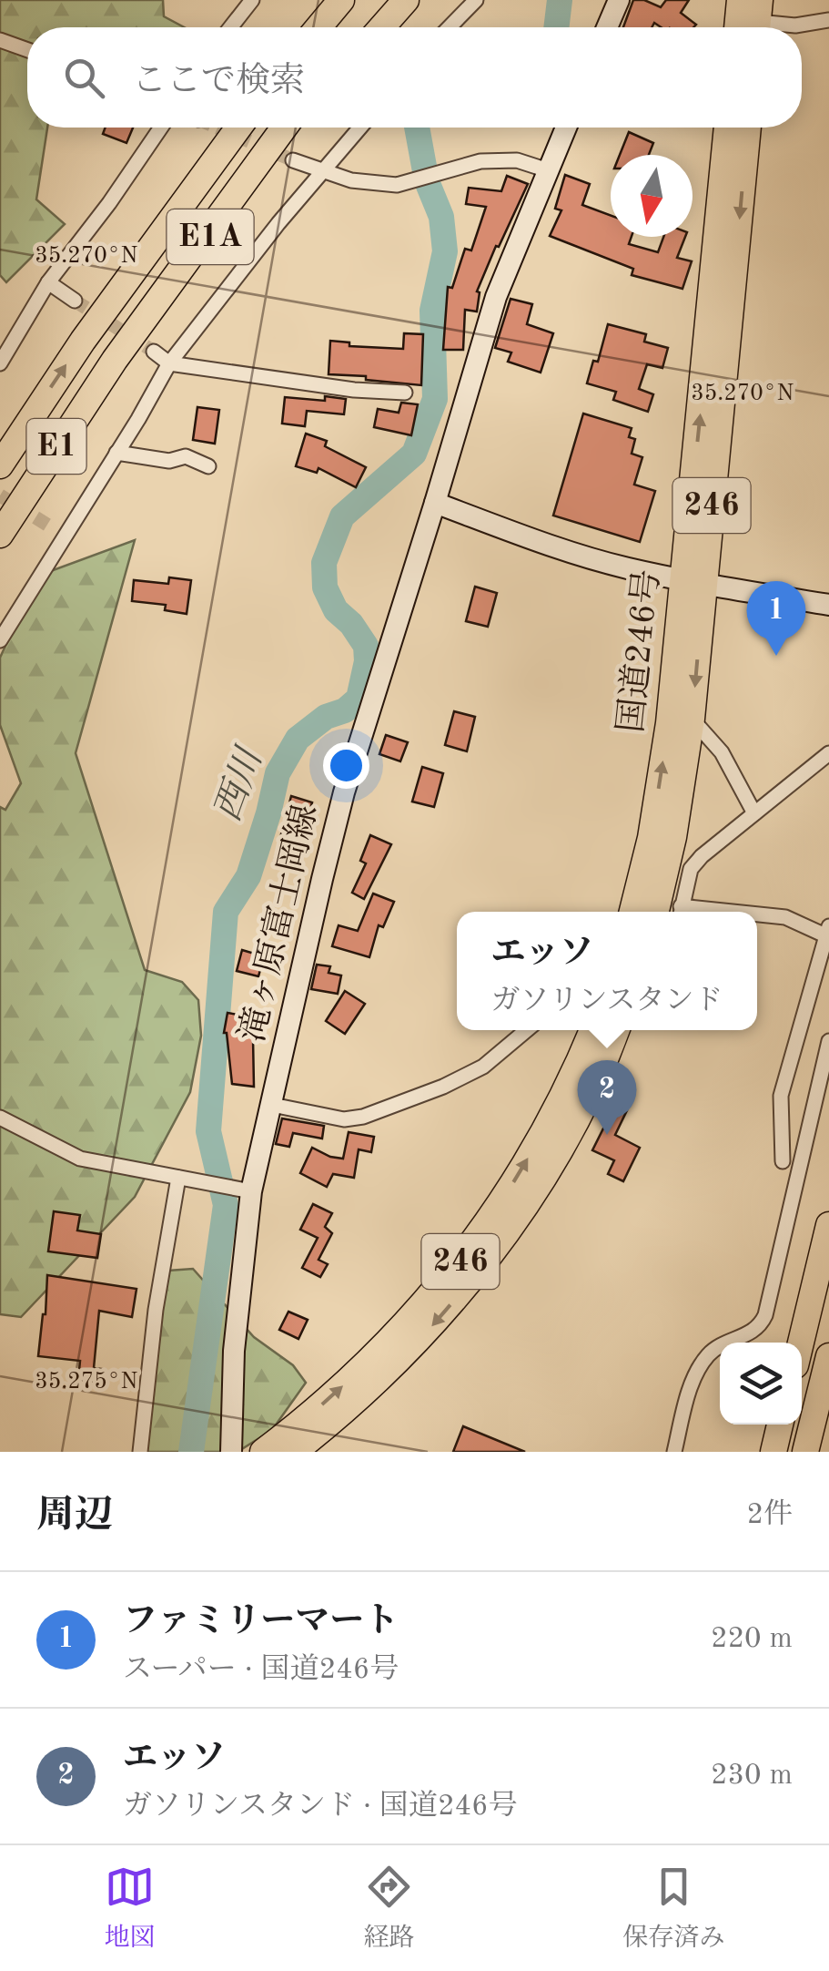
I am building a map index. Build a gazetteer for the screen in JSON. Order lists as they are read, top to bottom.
{
  "streets": {
    "highway": [
      "E1A",
      "E1",
      "246",
      "国道246号"
    ],
    "main road": ["滝ヶ原富士岡線"]
  },
  "crossings": [
    ["E1A", "E1"]
  ],
  "water": ["西川"],
  "north": "bottom",
  "page": {
    "search": "ここで検索",
    "pins": ["1", "2"],
    "popup": ["エッソ", "ガソリンスタンド"],
    "heading": ["周辺", "2件"],
    "list": [
      {
        "mark": "1",
        "name": "ファミリーマート",
        "note": "スーパー · 国道246号",
        "value": "220 m"
      },
      {
        "mark": "2",
        "name": "エッソ",
        "note": "ガソリンスタンド · 国道246号",
        "value": "230 m"
      }
    ],
    "nav": ["地図", "経路", "保存済み"]
  },
  "coordinates": ["35.270°N", "35.275°N"]
}
